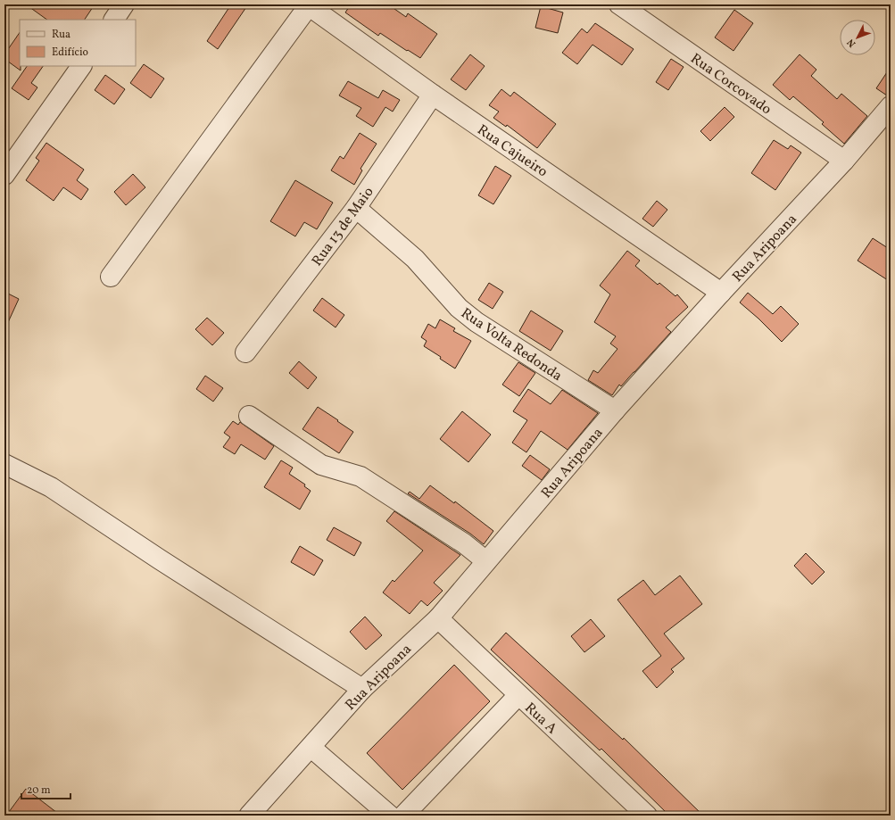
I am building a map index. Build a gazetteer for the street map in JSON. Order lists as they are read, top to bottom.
{
  "streets": {
    "street": [
      "Rua Corcovado",
      "Rua Cajueiro",
      "Rua 13 de Maio",
      "Rua Aripoana",
      "Rua Volta Redonda",
      "Rua A"
    ]
  },
  "crossings": [
    ["Rua Corcovado", "Rua Aripoana"],
    ["Rua Cajueiro", "Rua 13 de Maio"],
    ["Rua Cajueiro", "Rua Aripoana"],
    ["Rua 13 de Maio", "Rua Volta Redonda"],
    ["Rua Aripoana", "Rua Volta Redonda"],
    ["Rua Aripoana", "Rua A"]
  ],
  "legend": ["Rua", "Edifício"],
  "scale_bar": "20 m",
  "north": "bottom left"
}
